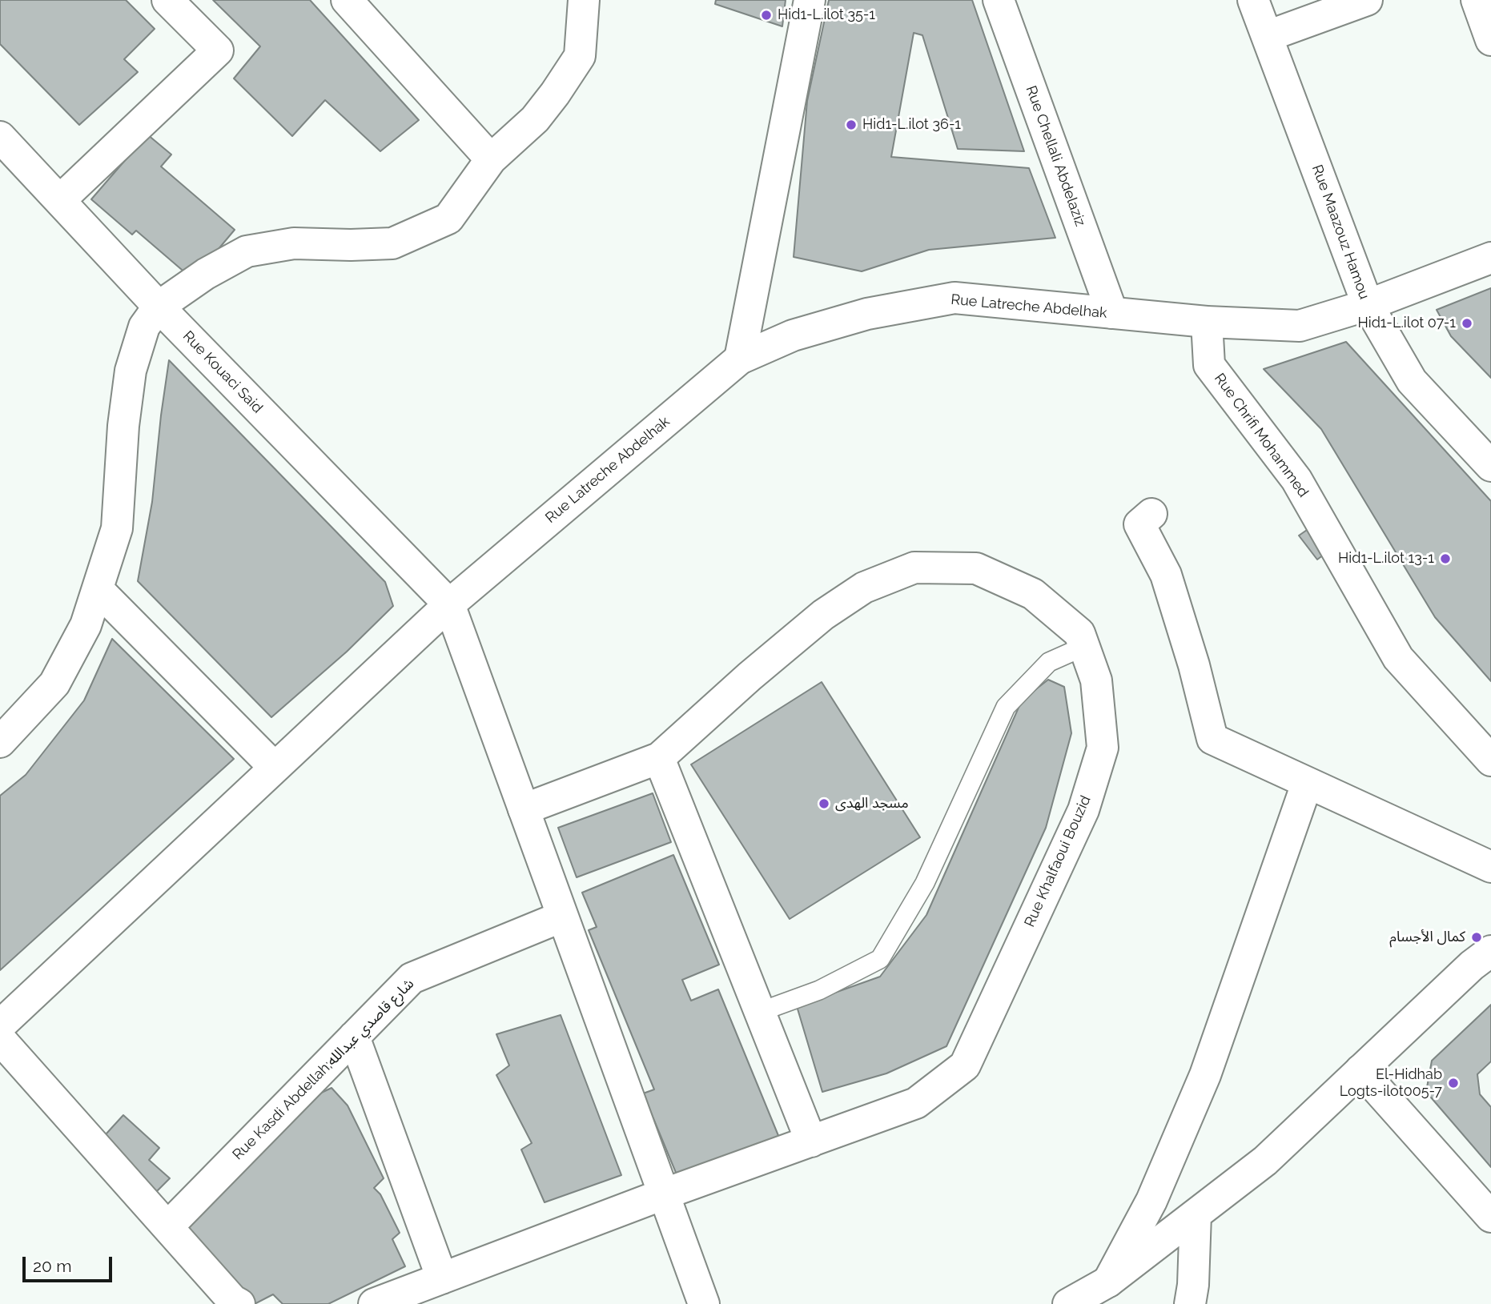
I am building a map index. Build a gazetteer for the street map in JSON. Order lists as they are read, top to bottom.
{
  "streets": {
    "street": [
      "Rue Chellali Abdelaziz",
      "Rue Maazouz Hamou",
      "Rue Latreche Abdelhak",
      "Rue Kouaci Said",
      "Rue Chrifi Mohammed",
      "Rue Khalfaoui Bouzid",
      "Rue Kasdi Abdellah;شارع قاصدي عبدالله"
    ]
  },
  "crossings": [
    ["Rue Chellali Abdelaziz", "Rue Latreche Abdelhak"],
    ["Rue Maazouz Hamou", "Rue Latreche Abdelhak"],
    ["Rue Latreche Abdelhak", "Rue Kouaci Said"],
    ["Rue Latreche Abdelhak", "Rue Chrifi Mohammed"]
  ],
  "places": [
    "Hid1-L.ilot 35-1",
    "Hid1-L.ilot 36-1",
    "Hid1-L.ilot 07-1",
    "Hid1-L.ilot 13-1",
    "مسجد الهدى",
    "كمال الأجسام",
    "El-Hidhab Logts-ilot005-7"
  ],
  "scale_bar": "20 m"
}
